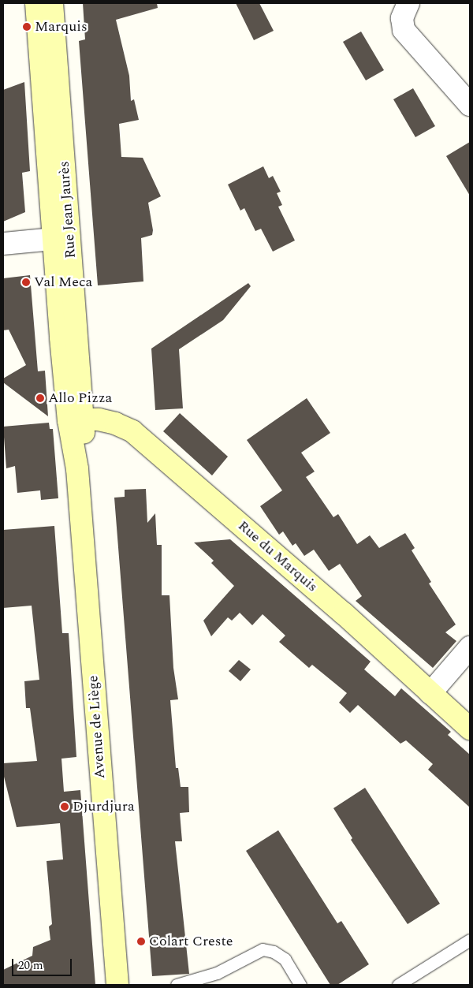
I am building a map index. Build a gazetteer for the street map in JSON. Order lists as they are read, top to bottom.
{
  "streets": {
    "main road": ["Rue Jean Jaurès", "Rue du Marquis", "Avenue de Liège"]
  },
  "crossings": [
    ["Rue Jean Jaurès", "Rue du Marquis"],
    ["Rue Jean Jaurès", "Avenue de Liège"],
    ["Rue du Marquis", "Avenue de Liège"]
  ],
  "places": [
    "Marquis",
    "Val Meca",
    "Allo Pizza",
    "Djurdjura",
    "Colart Creste"
  ],
  "scale_bar": "20 m"
}
